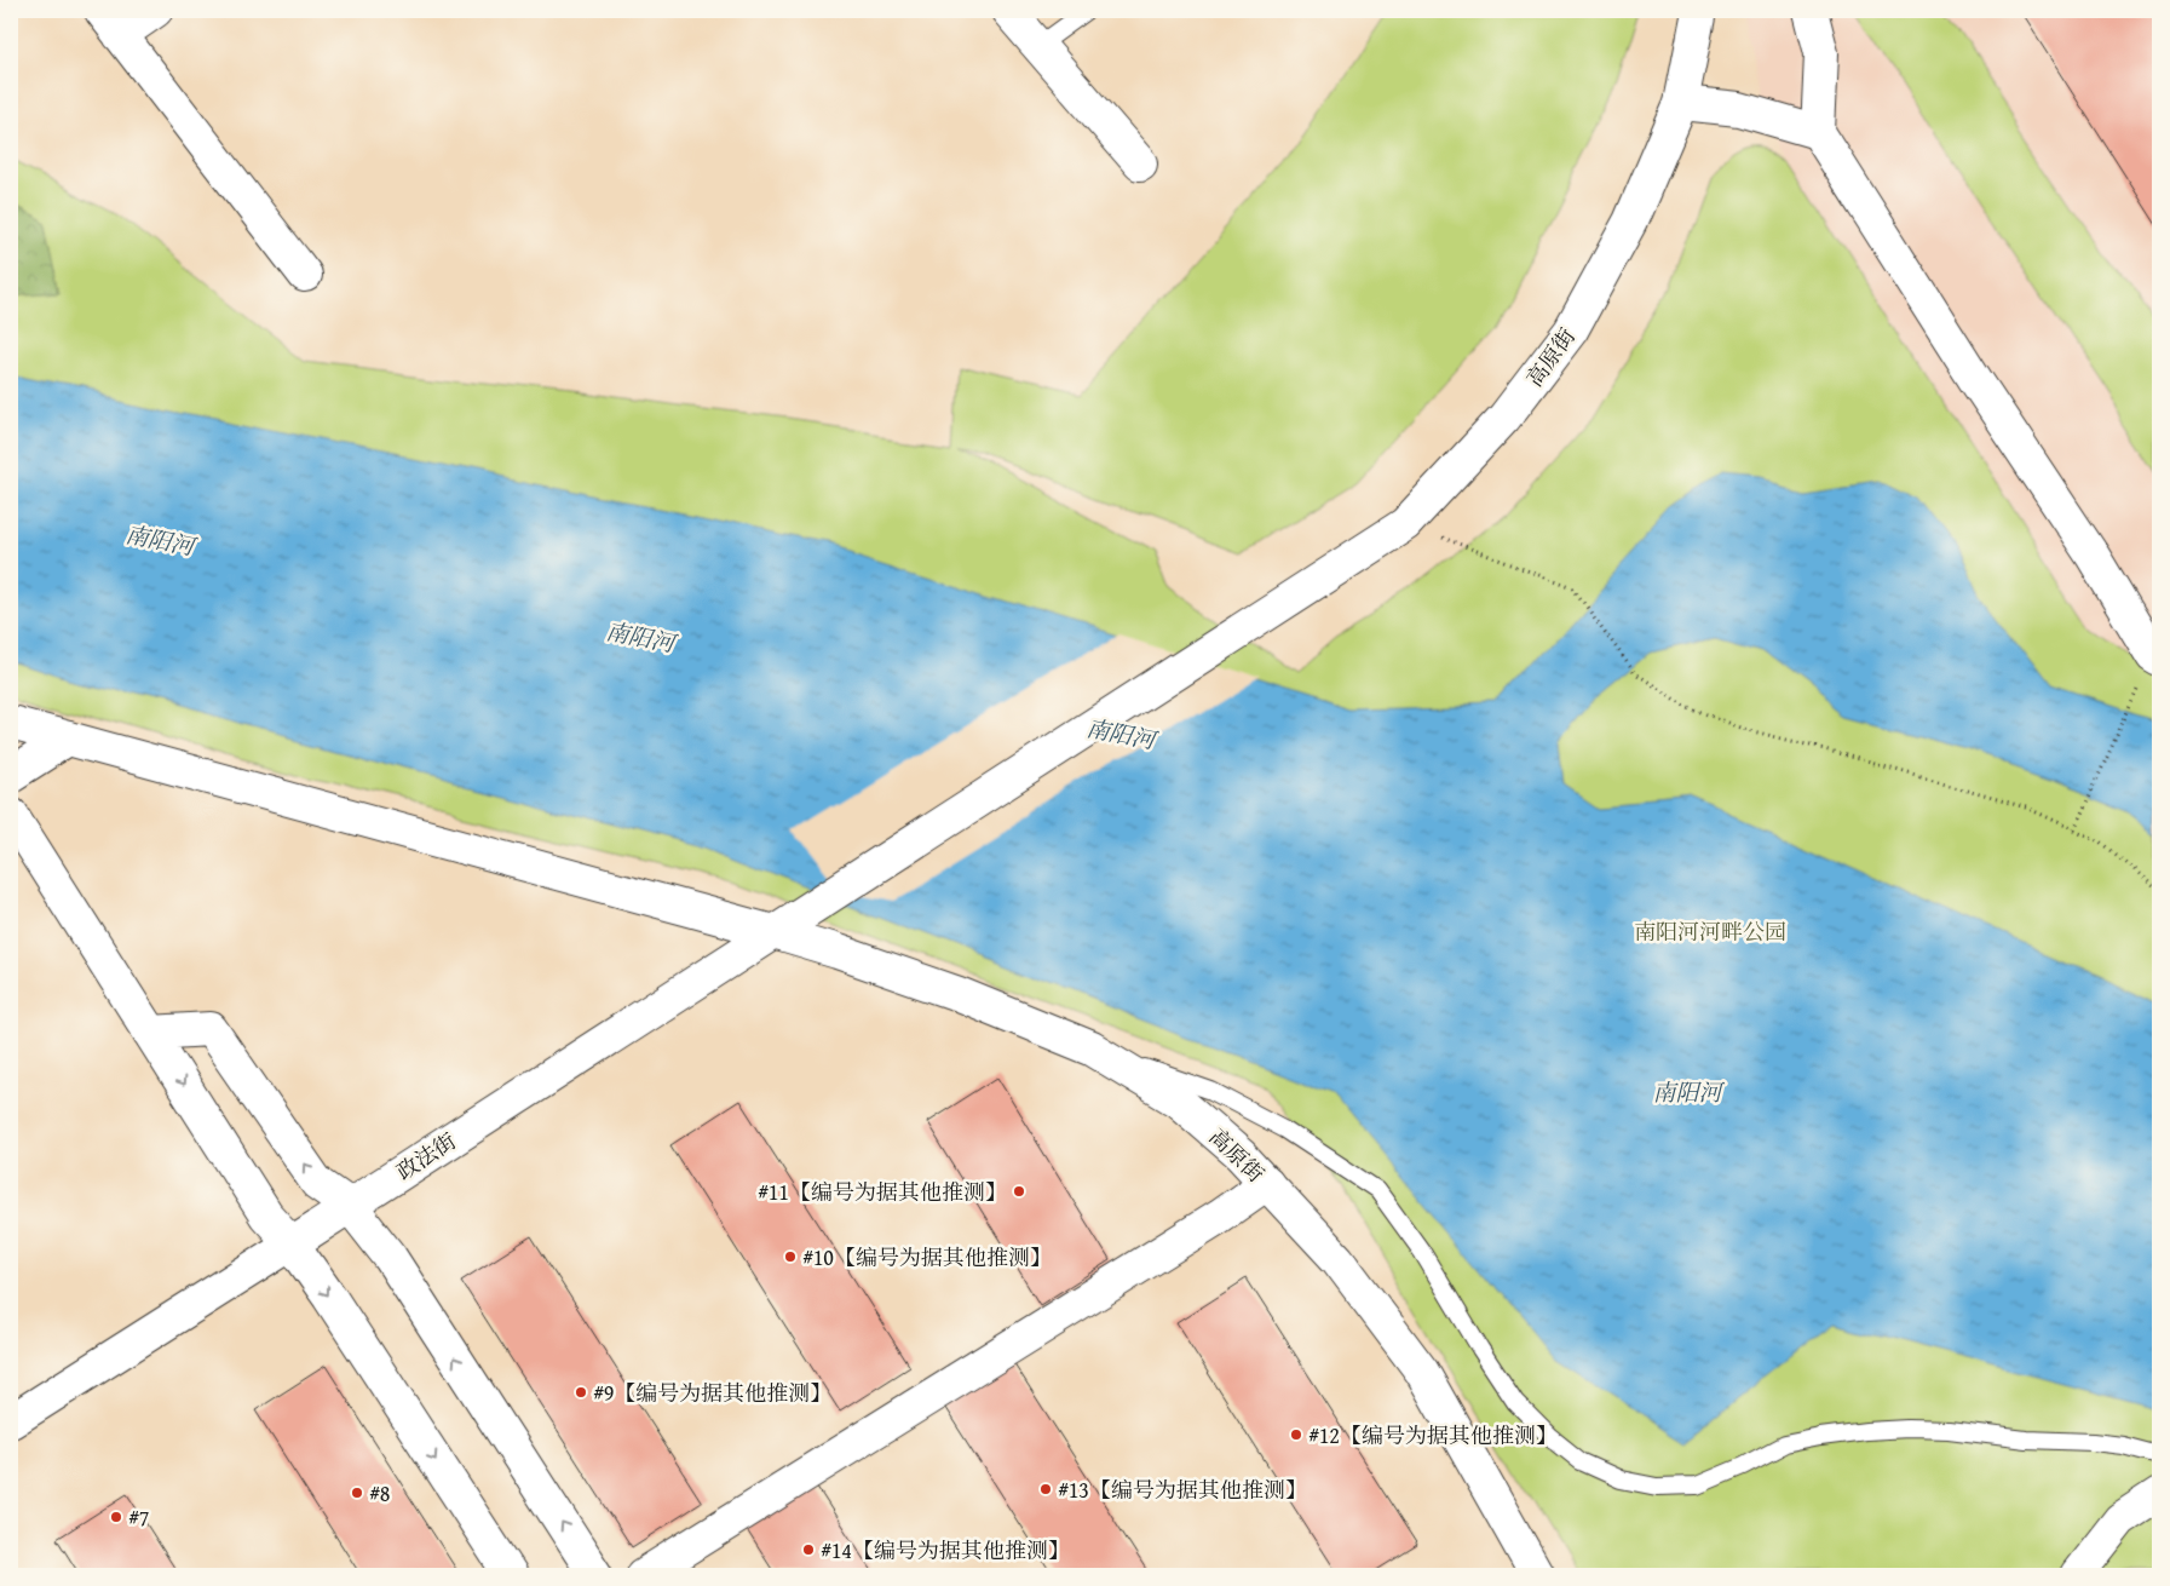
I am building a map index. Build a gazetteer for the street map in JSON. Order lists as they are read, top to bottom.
{
  "streets": {
    "street": ["高原街", "政法街"]
  },
  "crossings": [
    ["高原街", "政法街"]
  ],
  "water": ["南阳河"],
  "parks": ["南阳河河畔公园"],
  "places": [
    "#11【编号为据其他推测】",
    "#10【编号为据其他推测】",
    "#9【编号为据其他推测】",
    "#12【编号为据其他推测】",
    "#13【编号为据其他推测】",
    "#8",
    "#7",
    "#14【编号为据其他推测】"
  ]
}
